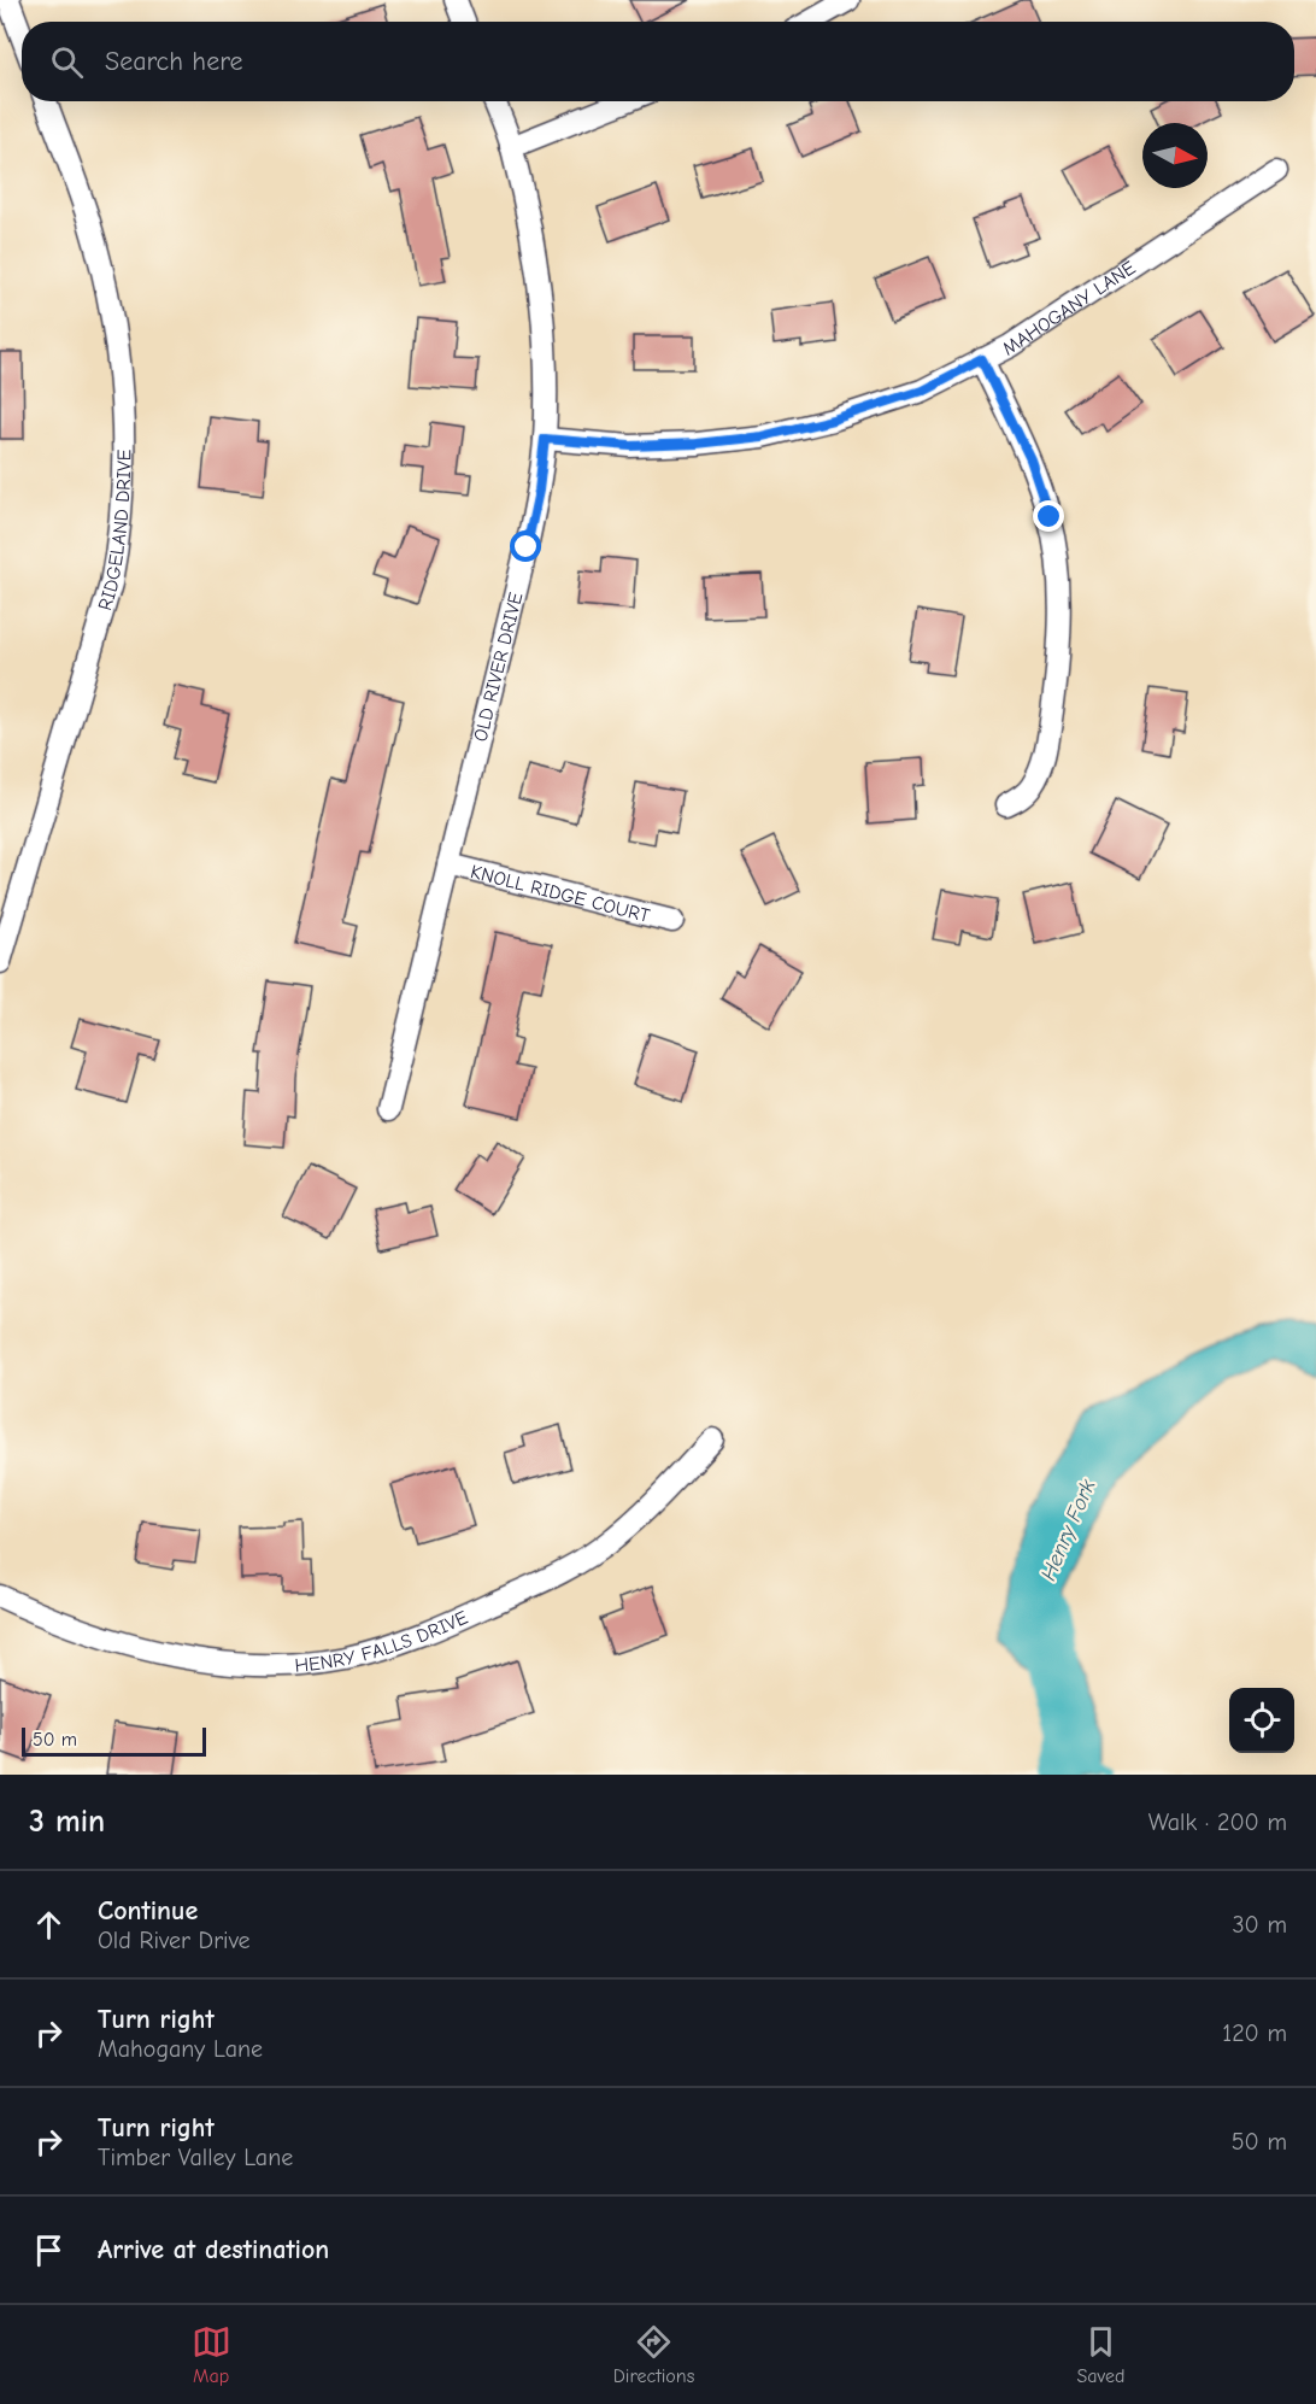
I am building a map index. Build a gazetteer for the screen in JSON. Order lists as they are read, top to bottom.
{
  "streets": {
    "street": [
      "MAHOGANY LANE",
      "RIDGELAND DRIVE",
      "OLD RIVER DRIVE",
      "KNOLL RIDGE COURT",
      "HENRY FALLS DRIVE"
    ]
  },
  "crossings": [
    ["MAHOGANY LANE", "OLD RIVER DRIVE"],
    ["OLD RIVER DRIVE", "KNOLL RIDGE COURT"]
  ],
  "water": ["Henry Fork"],
  "scale_bar": "50 m",
  "north": "right",
  "page": {
    "search": "Search here",
    "scale": "50 m",
    "heading": ["3 min", "Walk · 200 m"],
    "list": [
      ["Continue", "Old River Drive", "30 m"],
      ["Turn right", "Mahogany Lane", "120 m"],
      ["Turn right", "Timber Valley Lane", "50 m"],
      "Arrive at destination"
    ],
    "nav": ["Map", "Directions", "Saved"]
  }
}
